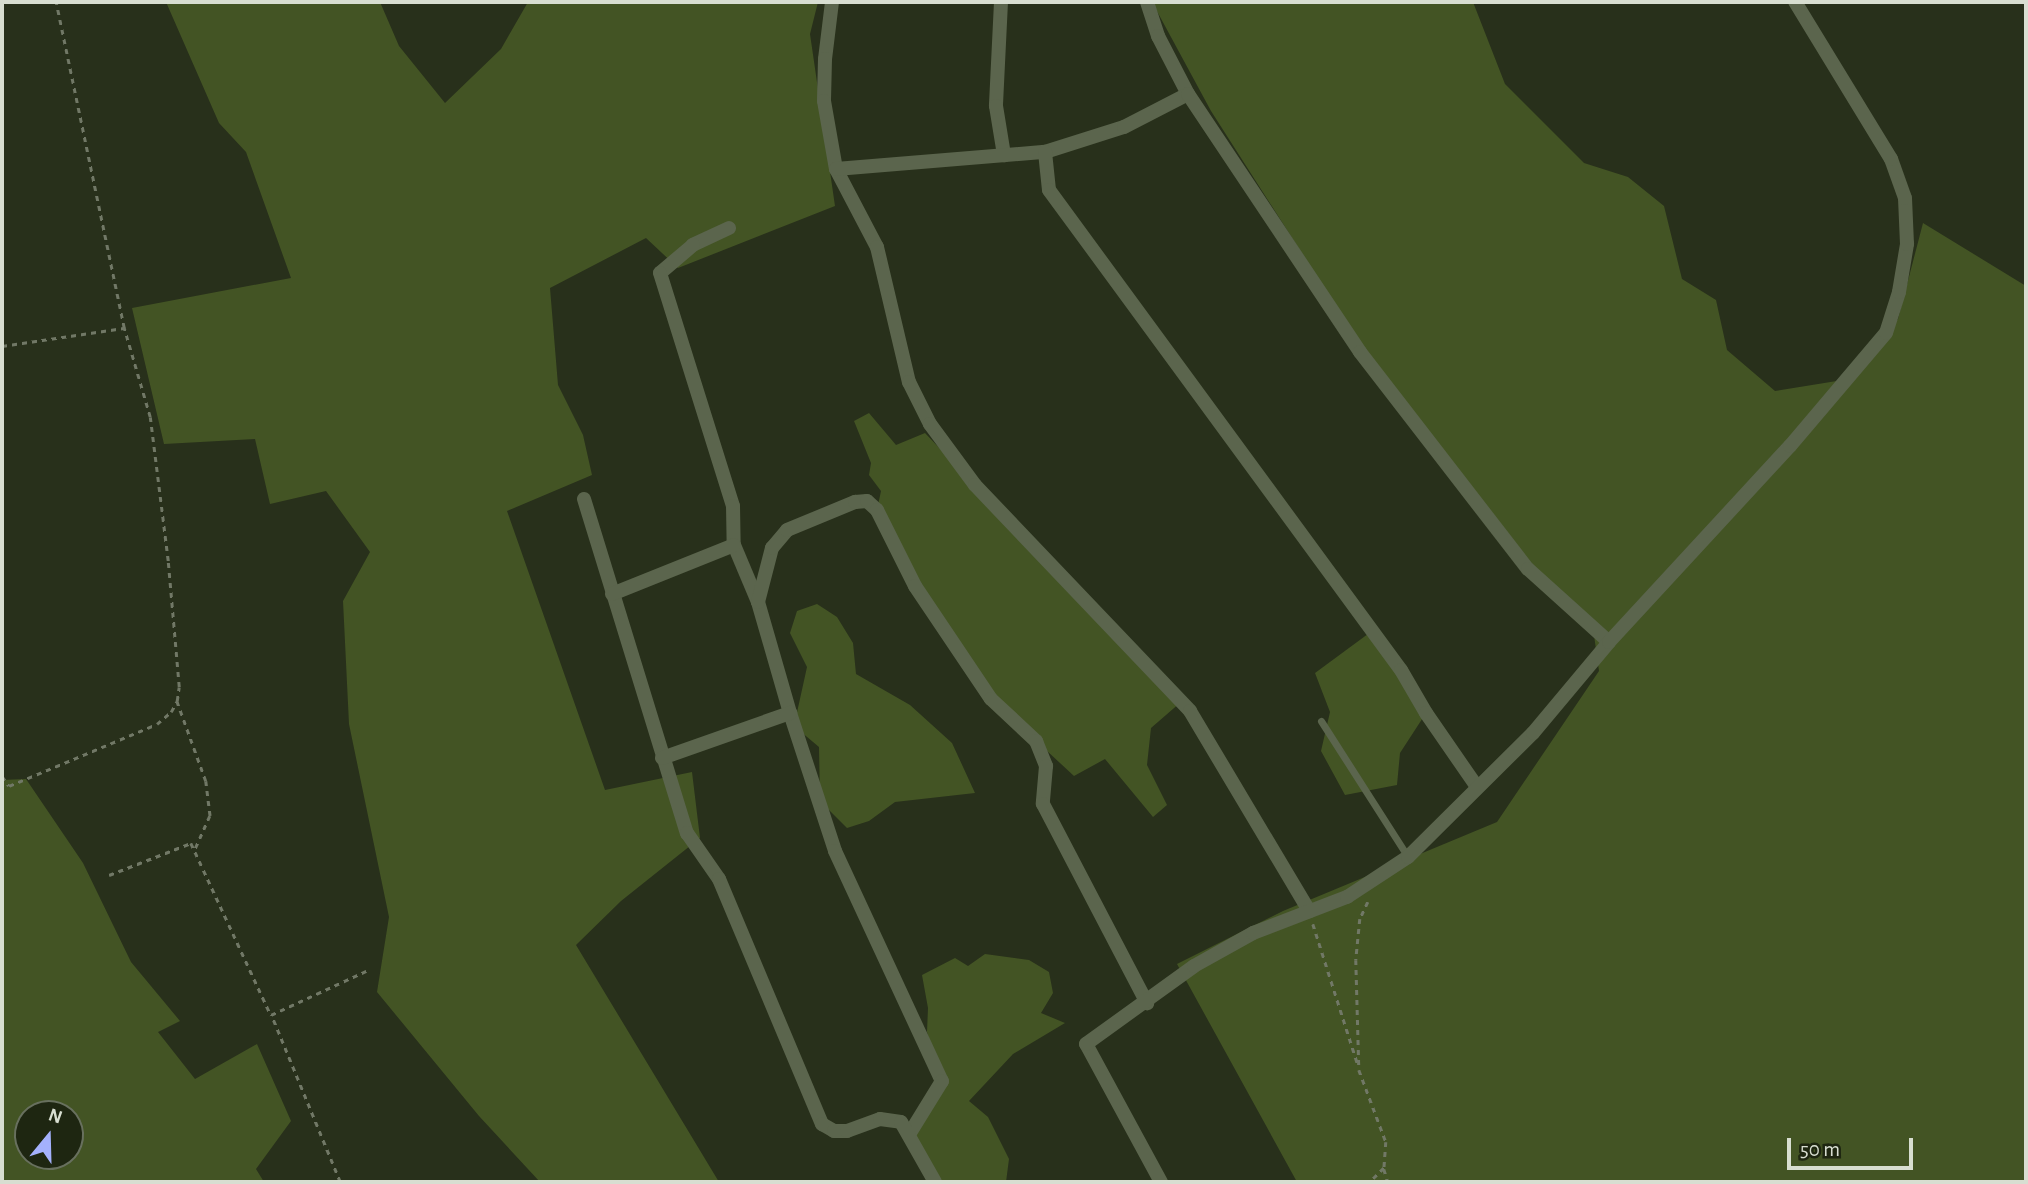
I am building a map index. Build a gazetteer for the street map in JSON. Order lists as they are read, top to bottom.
{
  "scale_bar": "50 m",
  "north": "top"
}
